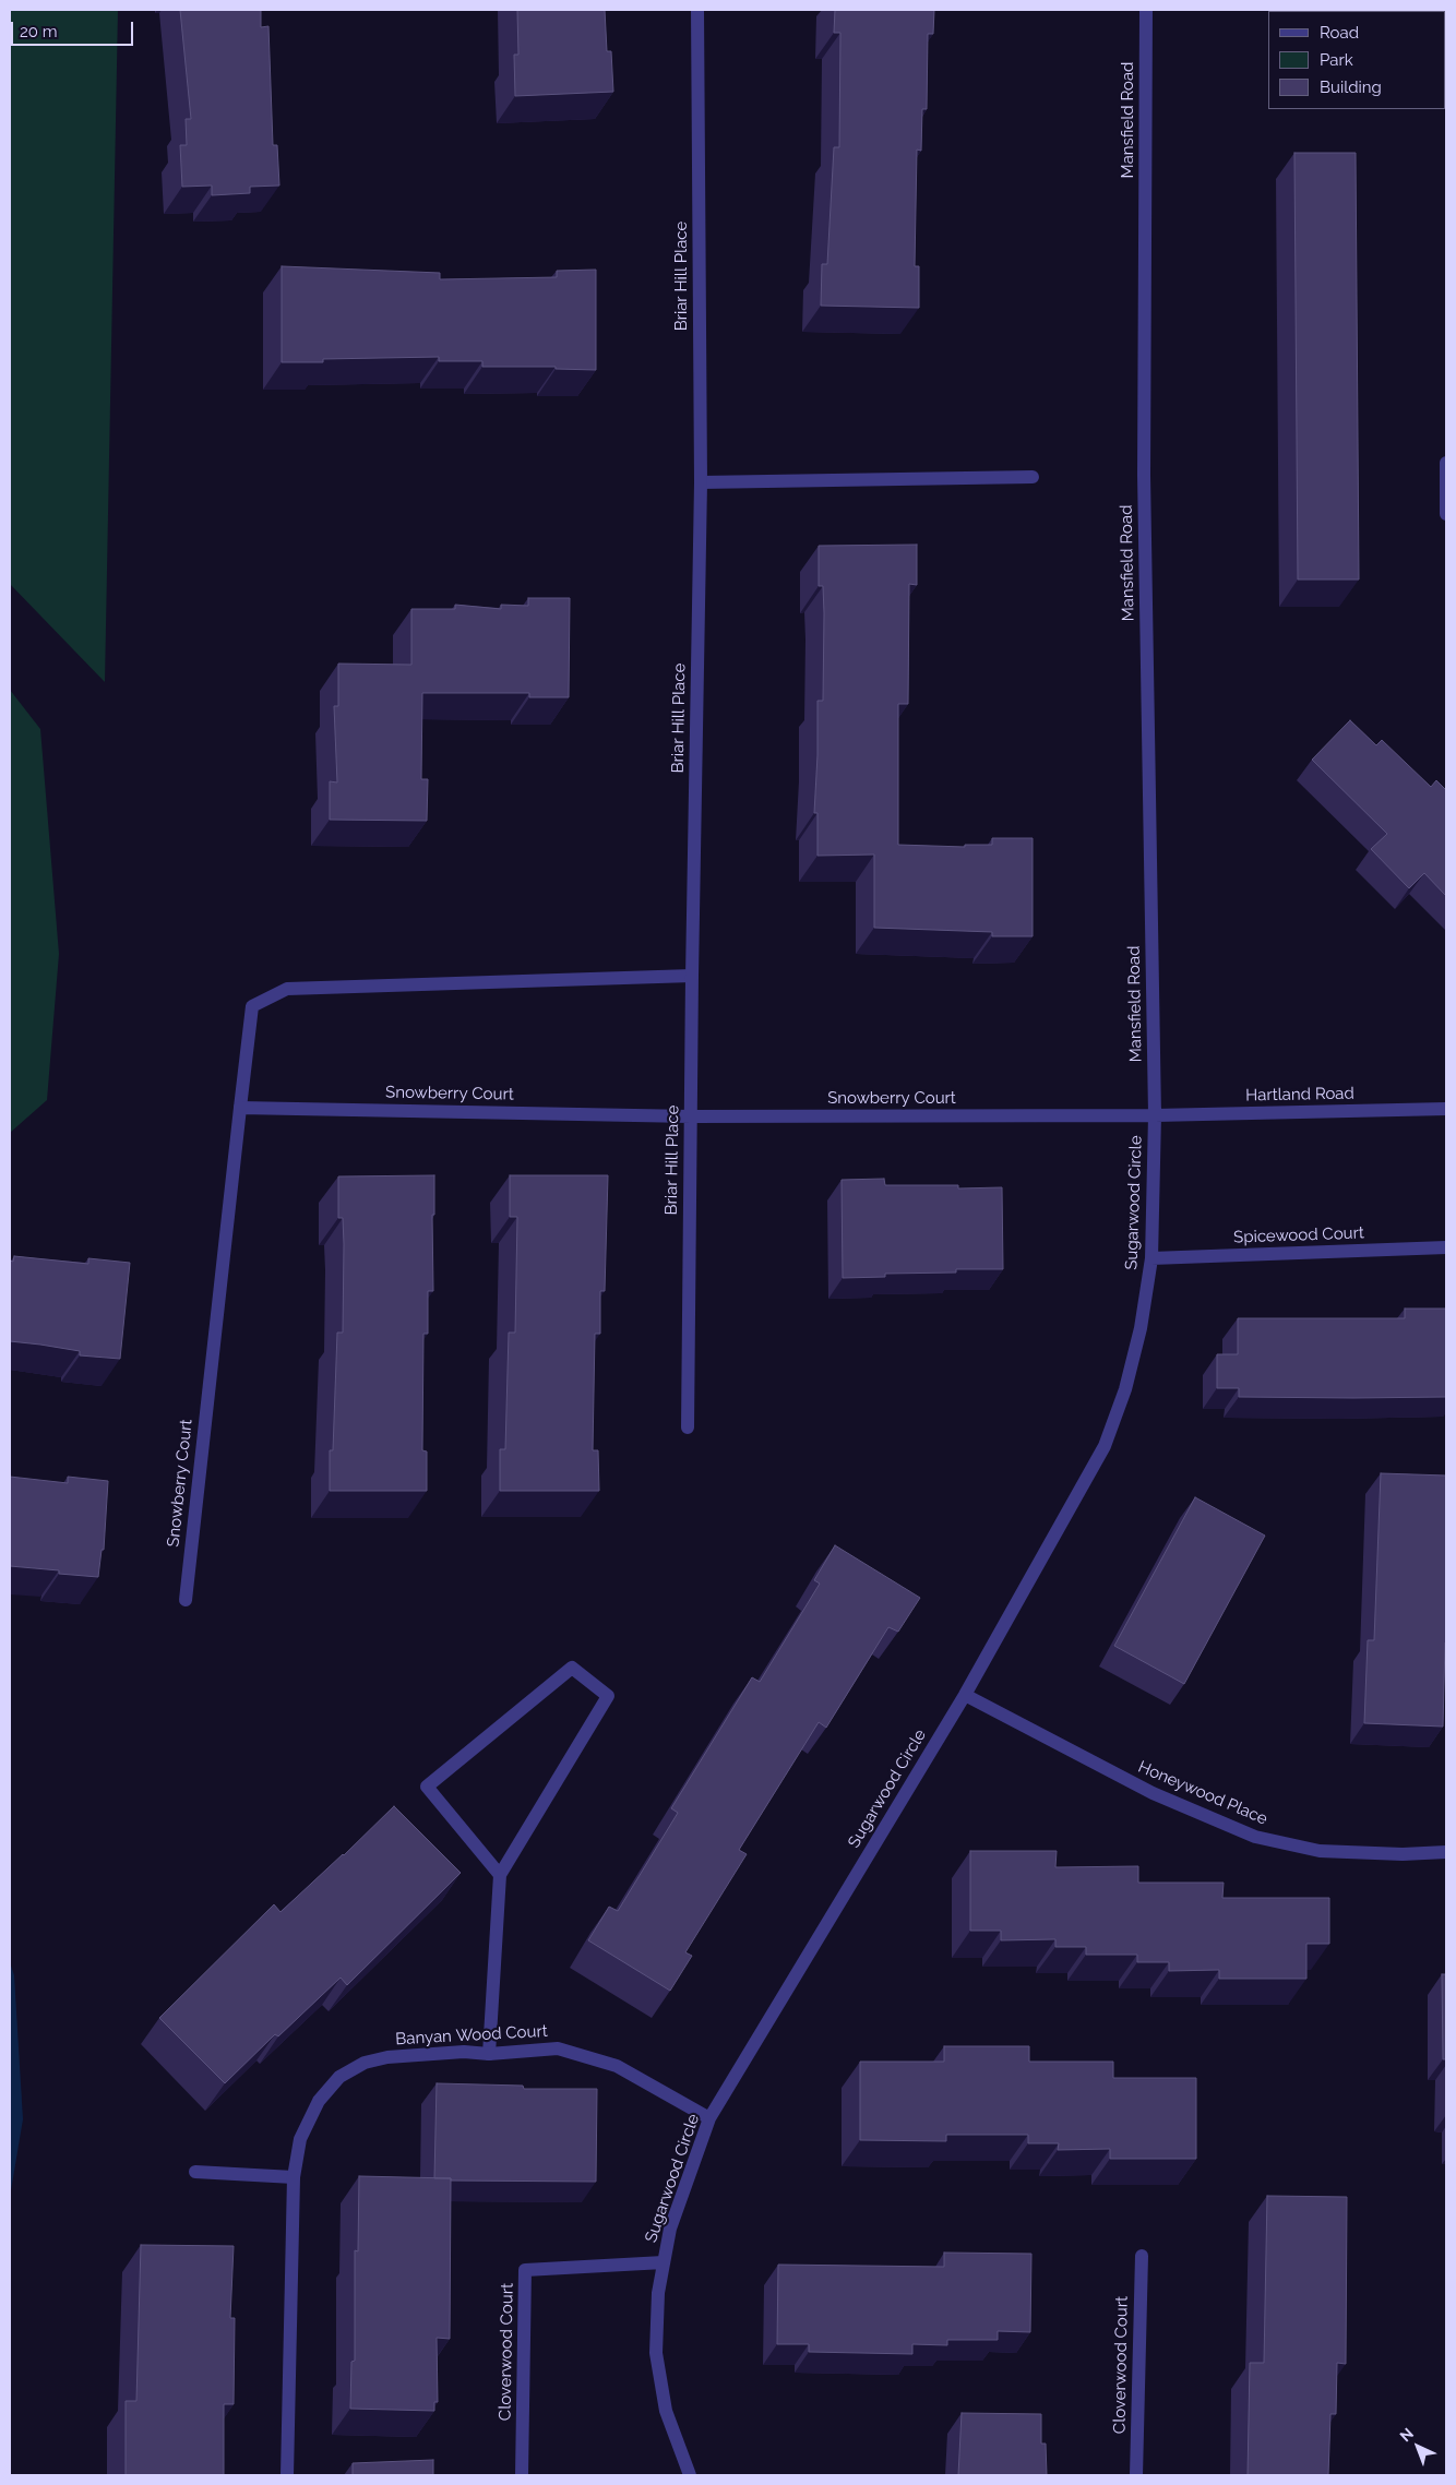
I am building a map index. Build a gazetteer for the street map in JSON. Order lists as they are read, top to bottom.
{
  "streets": {
    "street": [
      "Mansfield Road",
      "Briar Hill Place",
      "Snowberry Court",
      "Hartland Road",
      "Sugarwood Circle",
      "Spicewood Court",
      "Honeywood Place",
      "Banyan Wood Court",
      "Cloverwood Court"
    ]
  },
  "crossings": [
    ["Mansfield Road", "Snowberry Court"],
    ["Mansfield Road", "Hartland Road"],
    ["Mansfield Road", "Sugarwood Circle"],
    ["Briar Hill Place", "Snowberry Court"],
    ["Snowberry Court", "Hartland Road"],
    ["Snowberry Court", "Sugarwood Circle"],
    ["Hartland Road", "Sugarwood Circle"],
    ["Sugarwood Circle", "Spicewood Court"],
    ["Sugarwood Circle", "Honeywood Place"],
    ["Sugarwood Circle", "Banyan Wood Court"],
    ["Sugarwood Circle", "Cloverwood Court"]
  ],
  "legend": ["Road", "Park", "Building"],
  "scale_bar": "20 m",
  "north": "top left"
}
